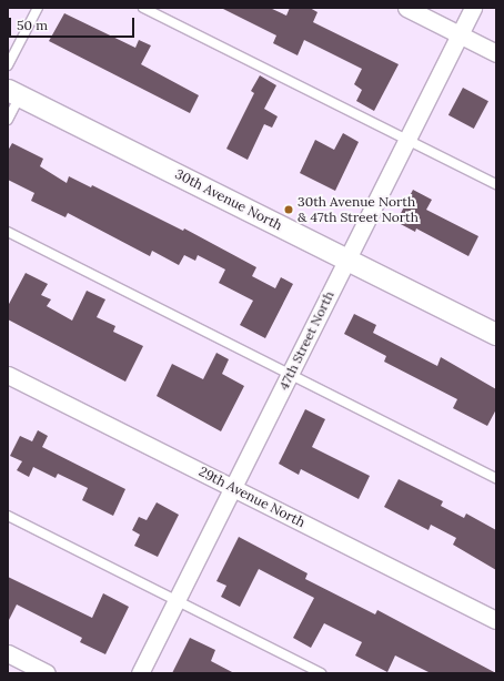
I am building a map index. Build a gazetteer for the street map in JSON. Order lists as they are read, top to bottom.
{
  "streets": {
    "street": ["30th Avenue North", "47th Street North", "29th Avenue North"]
  },
  "crossings": [
    ["30th Avenue North", "47th Street North"],
    ["47th Street North", "29th Avenue North"]
  ],
  "places": ["30th Avenue North & 47th Street North"],
  "scale_bar": "50 m"
}
